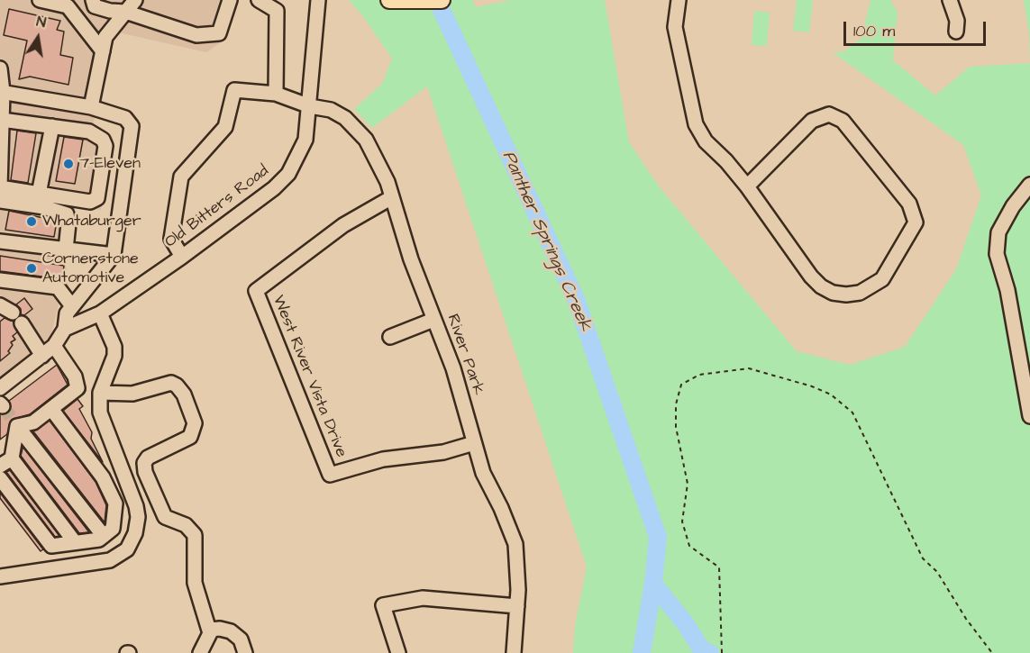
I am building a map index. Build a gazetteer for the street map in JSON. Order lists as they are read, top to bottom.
{
  "streets": {
    "street": ["Old Bitters Road", "River Park", "West River Vista Drive"]
  },
  "crossings": [
    ["Old Bitters Road", "River Park"],
    ["River Park", "West River Vista Drive"]
  ],
  "water": ["Panther Springs Creek"],
  "places": ["7-Eleven", "Whataburger", "Cornerstone Automotive"],
  "scale_bar": "100 m",
  "north": "top"
}
